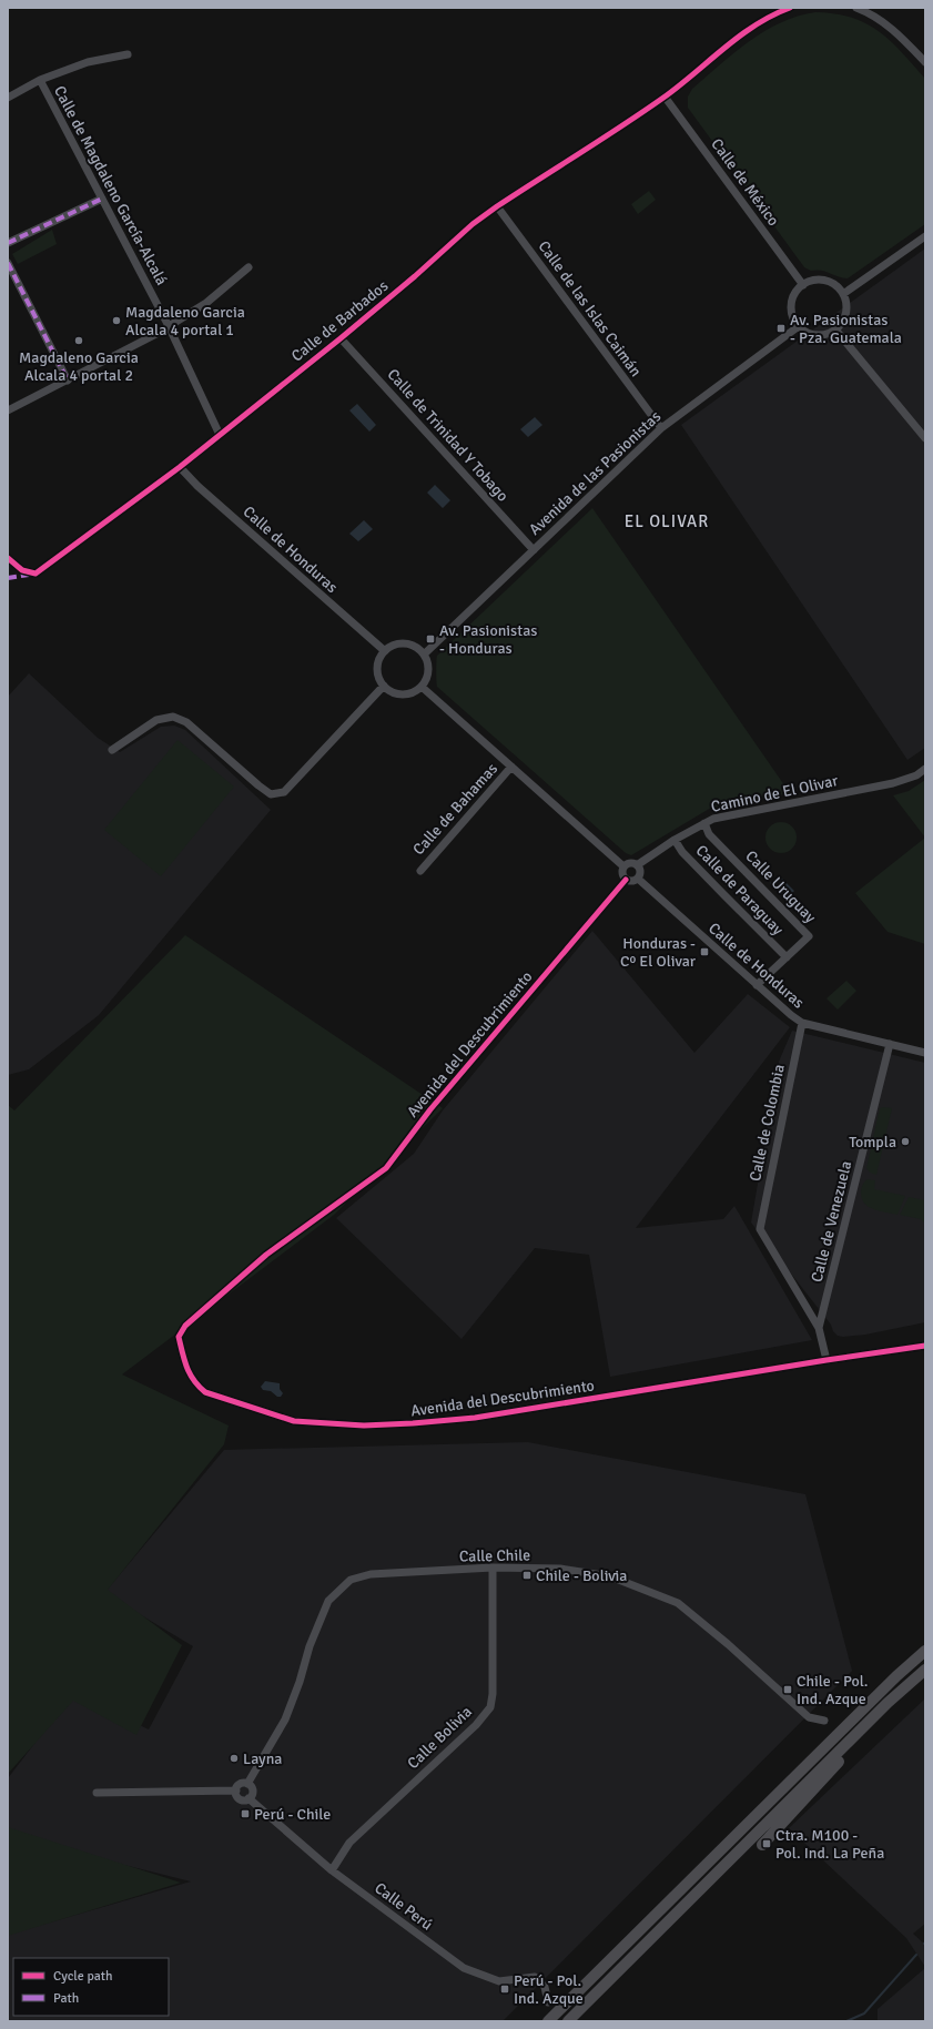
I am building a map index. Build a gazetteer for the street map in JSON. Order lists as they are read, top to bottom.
{
  "streets": {
    "street": [
      "Calle de México",
      "Calle de Magdaleno García-Alcalá",
      "Calle de las Islas Caimán",
      "Calle de Barbados",
      "Calle de Trinidad Y Tobago",
      "Avenida de las Pasionistas",
      "Calle de Honduras",
      "Camino de El Olivar",
      "Calle de Bahamas",
      "Calle Uruguay",
      "Calle de Paraguay",
      "Avenida del Descubrimiento",
      "Calle de Colombia",
      "Calle de Venezuela",
      "Calle Chile",
      "Calle Bolivia",
      "Calle Perú"
    ]
  },
  "crossings": [
    ["Calle de México", "Calle de Barbados"],
    ["Calle de México", "Avenida de las Pasionistas"],
    ["Calle de Magdaleno García-Alcalá", "Calle de Barbados"],
    ["Calle de las Islas Caimán", "Calle de Barbados"],
    ["Calle de las Islas Caimán", "Avenida de las Pasionistas"],
    ["Calle de Barbados", "Calle de Trinidad Y Tobago"],
    ["Calle de Barbados", "Calle de Honduras"],
    ["Calle de Trinidad Y Tobago", "Avenida de las Pasionistas"],
    ["Avenida de las Pasionistas", "Calle de Honduras"],
    ["Calle de Honduras", "Camino de El Olivar"],
    ["Calle de Honduras", "Calle Uruguay"],
    ["Calle de Honduras", "Avenida del Descubrimiento"],
    ["Calle de Honduras", "Calle de Colombia"],
    ["Calle de Honduras", "Calle de Venezuela"],
    ["Camino de El Olivar", "Calle Uruguay"],
    ["Camino de El Olivar", "Calle de Paraguay"],
    ["Camino de El Olivar", "Avenida del Descubrimiento"],
    ["Calle Uruguay", "Calle de Paraguay"],
    ["Calle de Colombia", "Calle de Venezuela"],
    ["Calle Chile", "Calle Bolivia"],
    ["Calle Chile", "Calle Perú"],
    ["Calle Bolivia", "Calle Perú"]
  ],
  "districts": ["EL OLIVAR"],
  "places": {
    "other": [
      "Magdaleno Garcia Alcala 4 portal 1",
      "Magdaleno Garcia Alcala 4 portal 2",
      "Tompla",
      "Layna"
    ],
    "transit": [
      "Av. Pasionistas - Pza. Guatemala",
      "Av. Pasionistas - Honduras",
      "Honduras - Cº El Olivar",
      "Chile - Bolivia",
      "Chile - Pol. Ind. Azque",
      "Perú - Chile",
      "Ctra. M100 - Pol. Ind. La Peña",
      "Perú - Pol. Ind. Azque"
    ]
  },
  "legend": ["Cycle path", "Path"]
}
